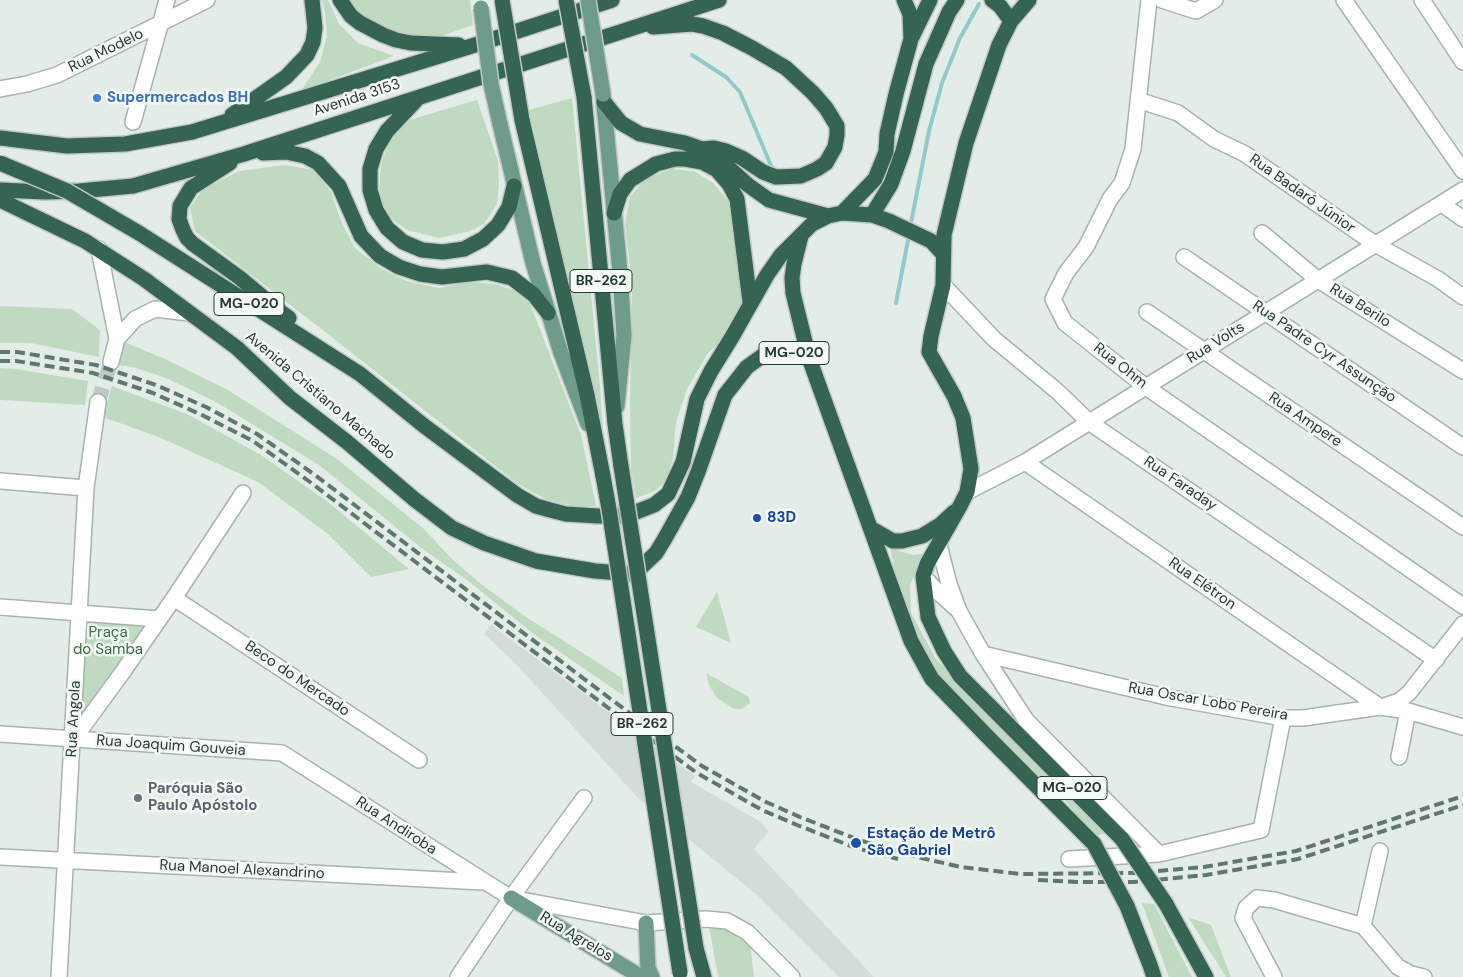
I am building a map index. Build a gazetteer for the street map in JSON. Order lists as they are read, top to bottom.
{
  "streets": {
    "highway": [
      "Avenida 3153",
      "BR-262",
      "MG-020",
      "Avenida Cristiano Machado"
    ],
    "main road": ["Rua Agrelos"],
    "street": [
      "Rua Modelo",
      "Rua Badaró Júnior",
      "Rua Berilo",
      "Rua Volts",
      "Rua Padre Cyr Assunção",
      "Rua Ohm",
      "Rua Ampere",
      "Rua Faraday",
      "Rua Elétron",
      "Beco do Mercado",
      "Rua Oscar Lobo Pereira",
      "Rua Angola",
      "Rua Joaquim Gouveia",
      "Rua Andiroba",
      "Rua Manoel Alexandrino"
    ]
  },
  "crossings": [
    ["Rua Badaró Júnior", "Rua Volts"],
    ["Rua Badaró Júnior", "Rua Ohm"],
    ["MG-020", "Avenida Cristiano Machado"],
    ["Rua Berilo", "Rua Volts"],
    ["Rua Volts", "Rua Padre Cyr Assunção"],
    ["Rua Volts", "Rua Ohm"],
    ["Rua Volts", "Rua Ampere"],
    ["Rua Volts", "Rua Faraday"],
    ["Rua Volts", "Rua Elétron"],
    ["Rua Elétron", "Rua Oscar Lobo Pereira"],
    ["Rua Angola", "Rua Joaquim Gouveia"],
    ["Rua Angola", "Rua Manoel Alexandrino"],
    ["Rua Joaquim Gouveia", "Rua Andiroba"],
    ["Rua Andiroba", "Rua Manoel Alexandrino"],
    ["Rua Andiroba", "Rua Agrelos"]
  ],
  "parks": ["Praça do Samba"],
  "places": [
    "Supermercados BH",
    "83D",
    "Paróquia São Paulo Apóstolo",
    "Estação de Metrô São Gabriel"
  ]
}
